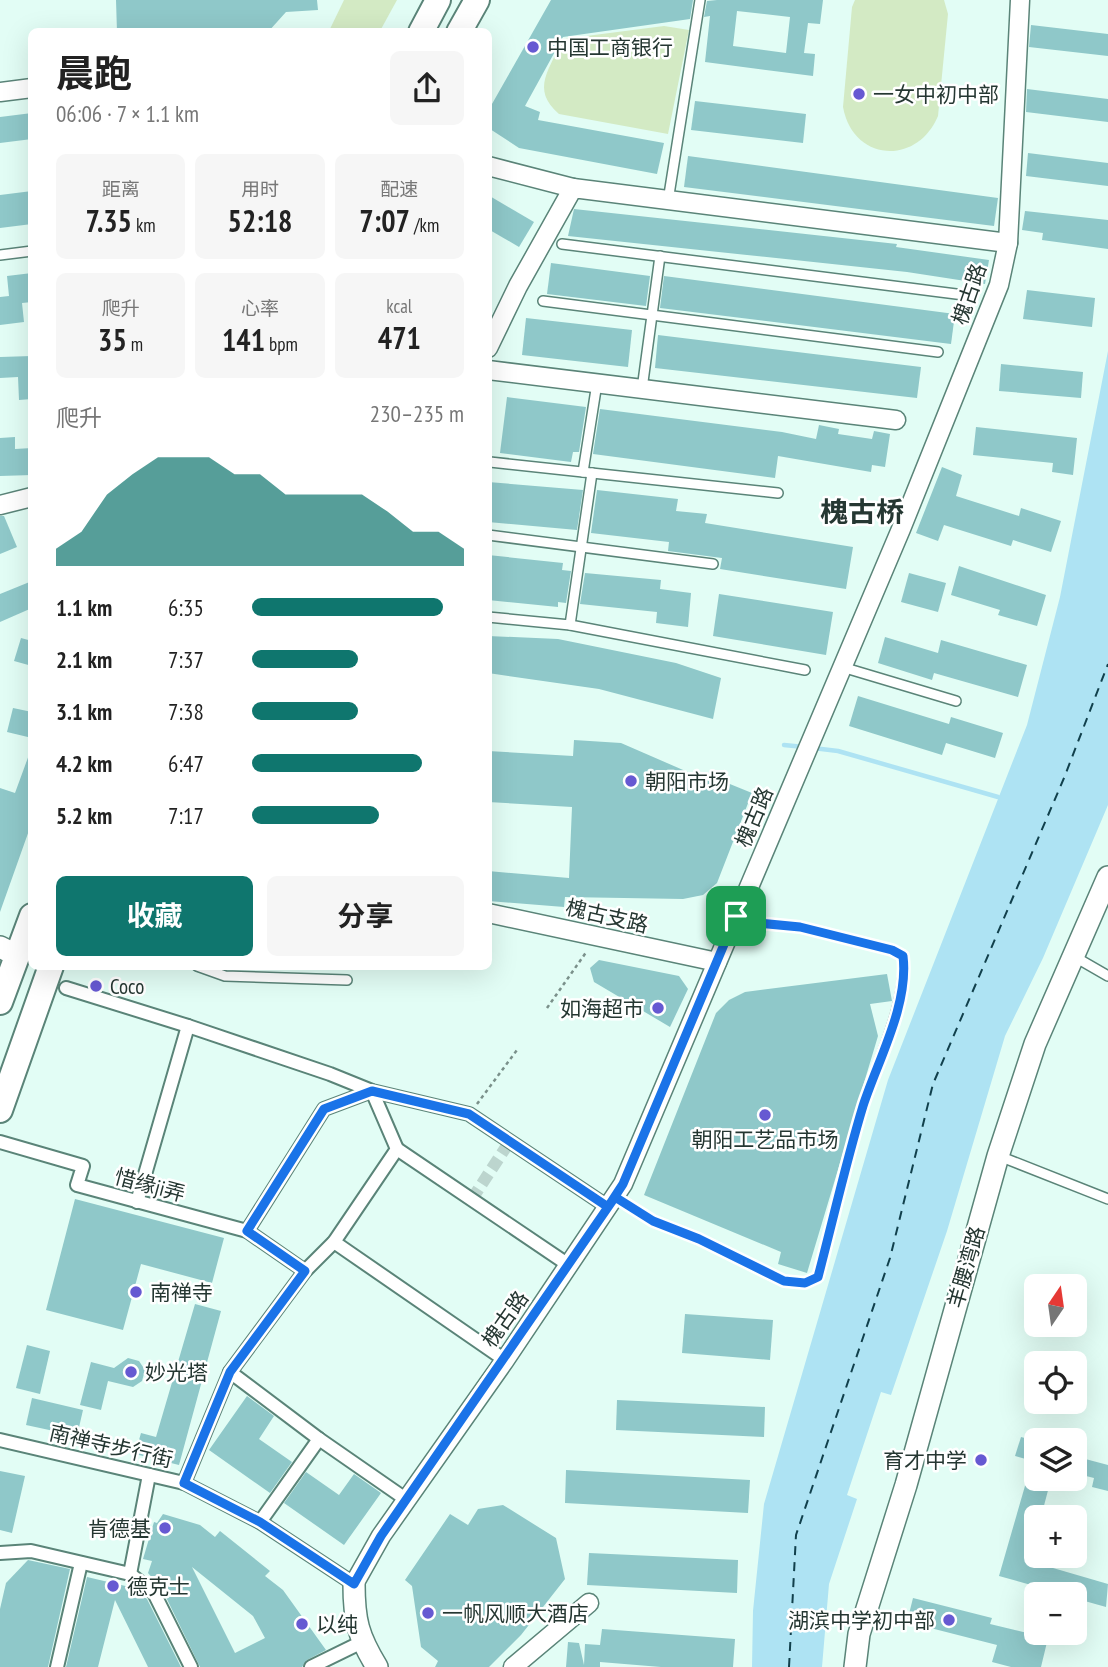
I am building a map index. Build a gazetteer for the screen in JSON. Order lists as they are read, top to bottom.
{
  "streets": {
    "street": [
      "槐古路",
      "槐古支路",
      "惜缘ji弄",
      "羊腰湾路",
      "南禅寺步行街"
    ]
  },
  "crossings": [
    ["槐古路", "槐古支路"],
    ["槐古路", "南禅寺步行街"]
  ],
  "districts": ["槐古桥"],
  "places": [
    "中国工商银行",
    "一女中初中部",
    "朝阳市场",
    "Coco",
    "如海超市",
    "朝阳工艺品市场",
    "南禅寺",
    "妙光塔",
    "育才中学",
    "肯德基",
    "德克士",
    "一帆风顺大酒店",
    "湖滨中学初中部",
    "以纯"
  ],
  "north": "top",
  "page": {
    "heading": ["晨跑", "06:06 · 7 × 1.1 km"],
    "stats": [
      ["距离", "7.35 km"],
      ["用时", "52:18"],
      ["配速", "7:07 /km"],
      ["爬升", "35 m"],
      ["心率", "141 bpm"],
      ["kcal", "471"]
    ],
    "chart": ["爬升", "230–235 m"],
    "list": [
      {
        "name": "1.1 km",
        "note": "6:35"
      },
      {
        "name": "2.1 km",
        "note": "7:37"
      },
      {
        "name": "3.1 km",
        "note": "7:38"
      },
      {
        "name": "4.2 km",
        "note": "6:47"
      },
      {
        "name": "5.2 km",
        "note": "7:17"
      }
    ],
    "buttons": ["收藏", "分享"],
    "map_buttons": ["+", "−"]
  }
}
